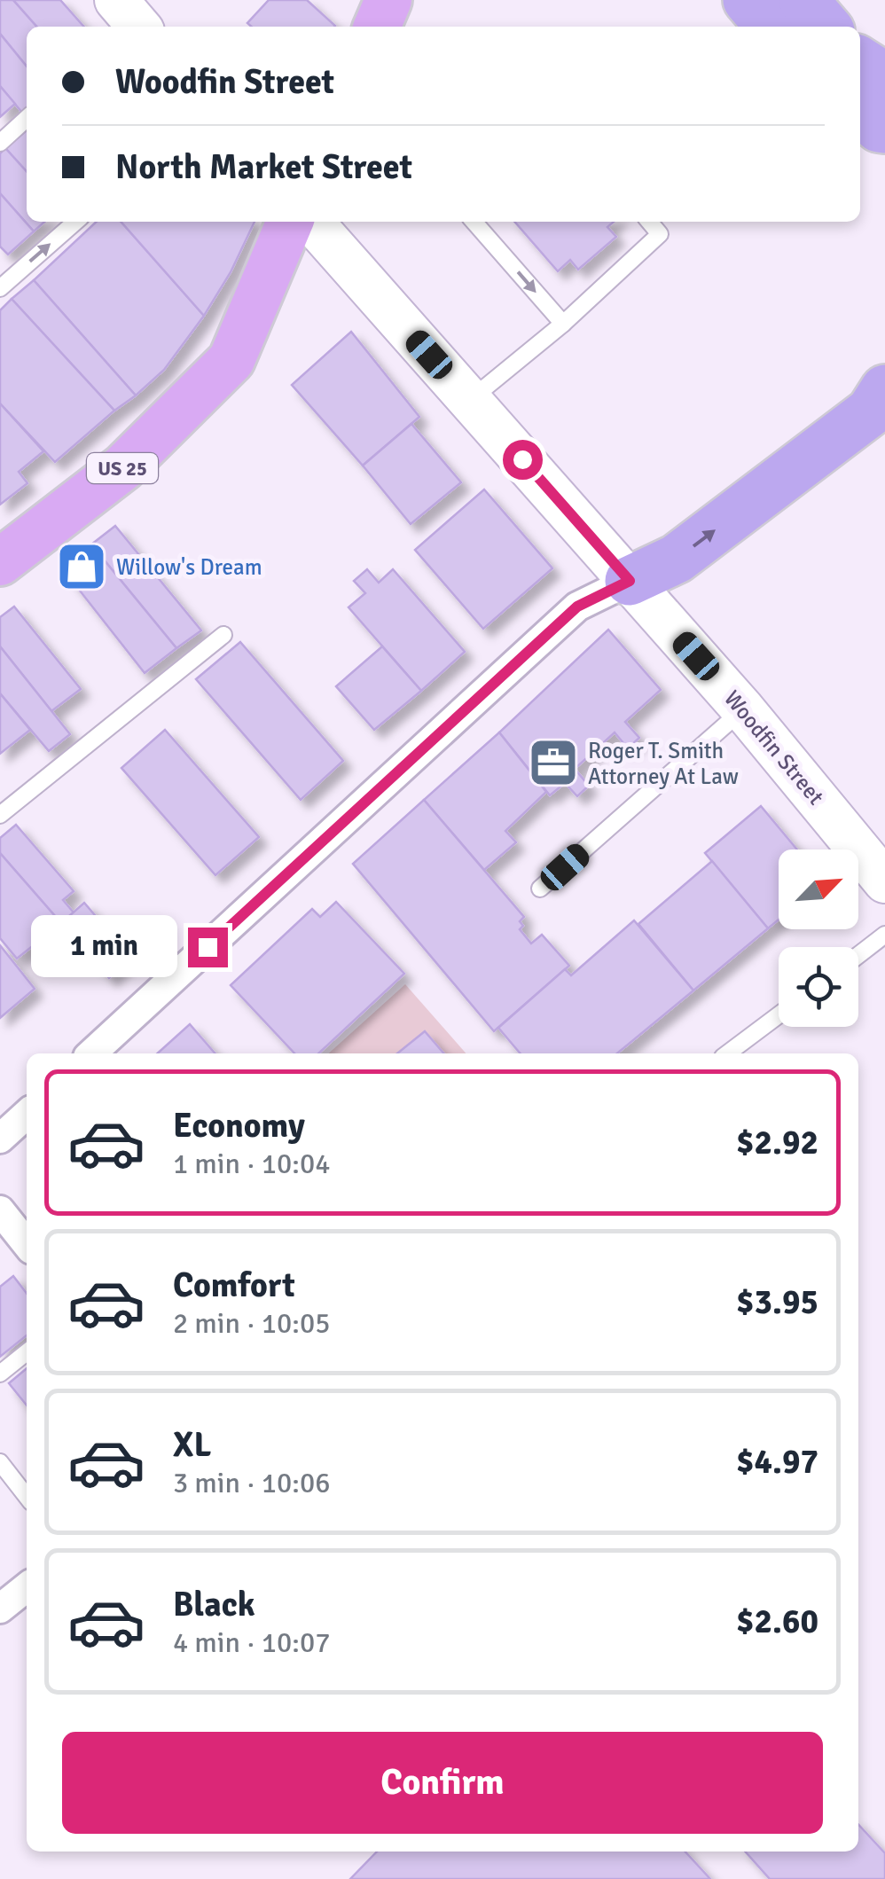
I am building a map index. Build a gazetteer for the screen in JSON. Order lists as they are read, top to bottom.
{
  "streets": {
    "main road": ["US 25", "Woodfin Street"]
  },
  "places": {
    "shop": ["Willow's Dream"],
    "office": ["Roger T. Smith Attorney At Law"]
  },
  "north": "top right",
  "page": {
    "banner": ["Woodfin Street", "North Market Street"],
    "bubble": "1 min",
    "list": [
      {
        "name": "Economy",
        "note": "1 min · 10:04",
        "value": "$2.92"
      },
      {
        "name": "Comfort",
        "note": "2 min · 10:05",
        "value": "$3.95"
      },
      {
        "name": "XL",
        "note": "3 min · 10:06",
        "value": "$4.97"
      },
      {
        "name": "Black",
        "note": "4 min · 10:07",
        "value": "$2.60"
      }
    ],
    "buttons": "Confirm"
  }
}
